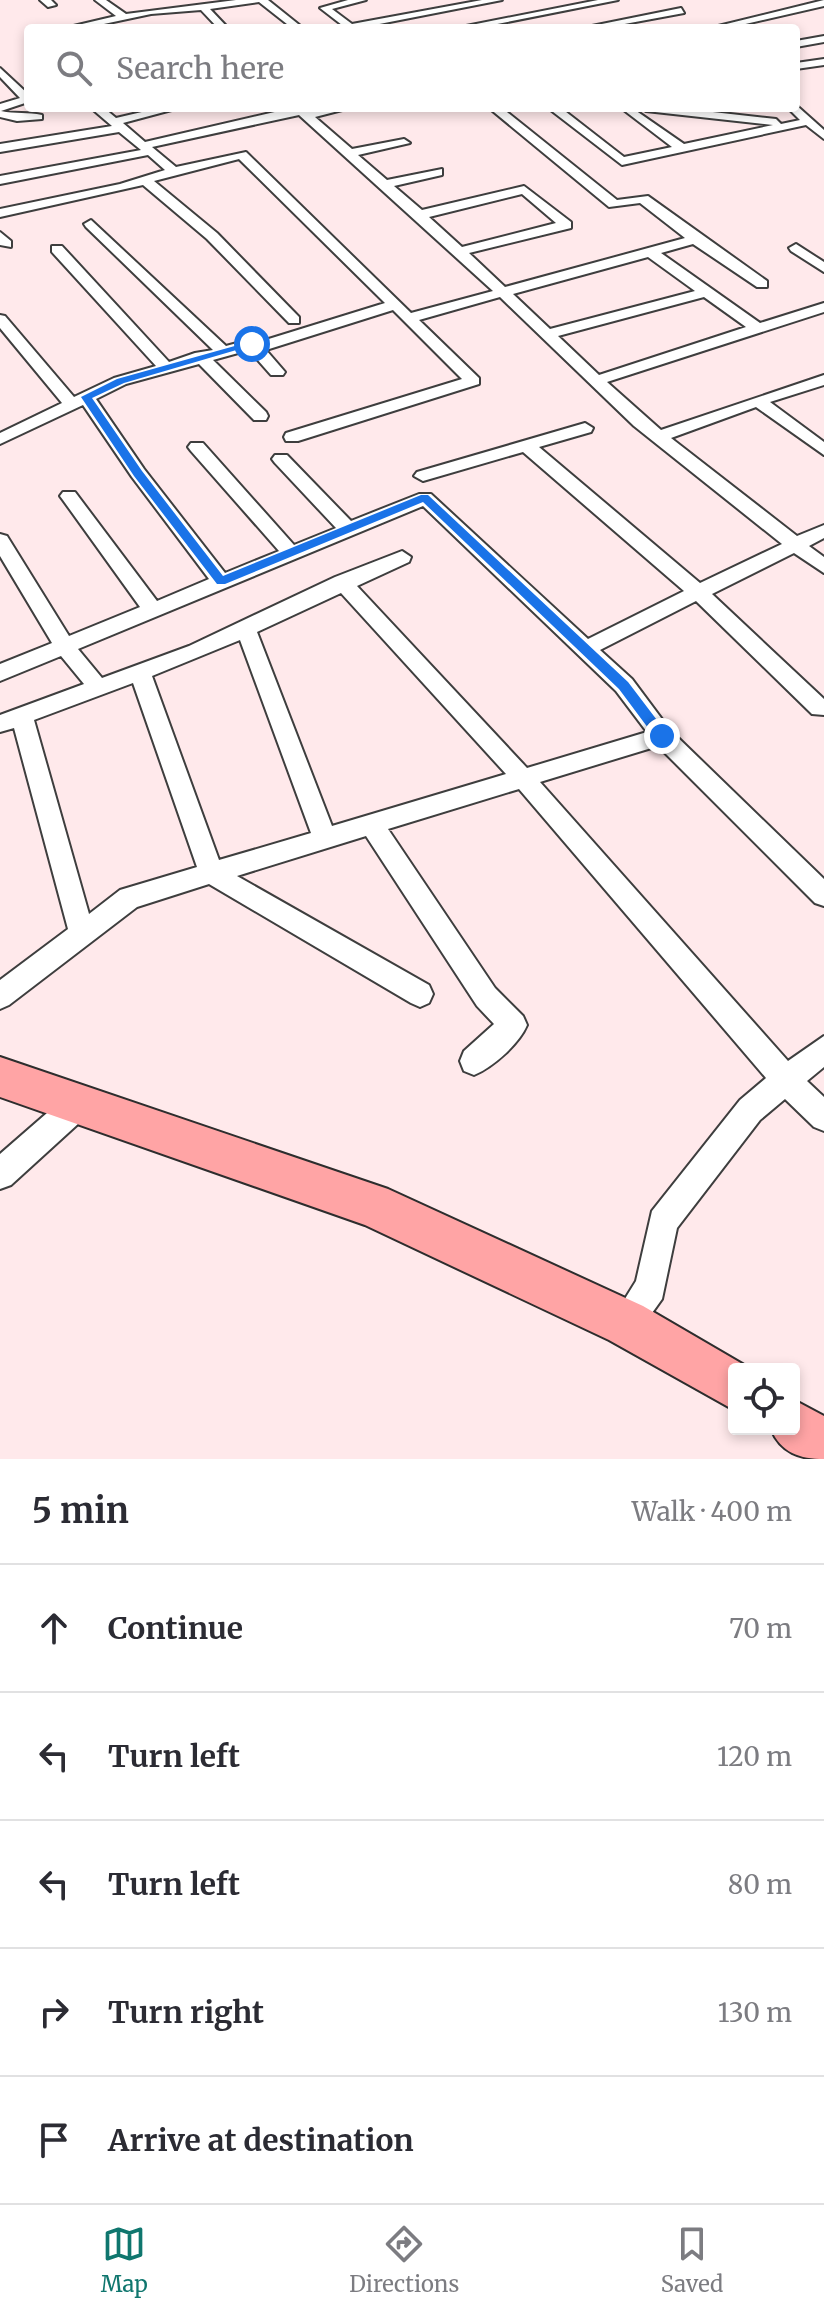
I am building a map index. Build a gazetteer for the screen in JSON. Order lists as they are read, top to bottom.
{
  "page": {
    "search": "Search here",
    "heading": ["5 min", "Walk · 400 m"],
    "list": [
      ["Continue", "70 m"],
      ["Turn left", "120 m"],
      ["Turn left", "80 m"],
      ["Turn right", "130 m"],
      "Arrive at destination"
    ],
    "nav": ["Map", "Directions", "Saved"]
  }
}
